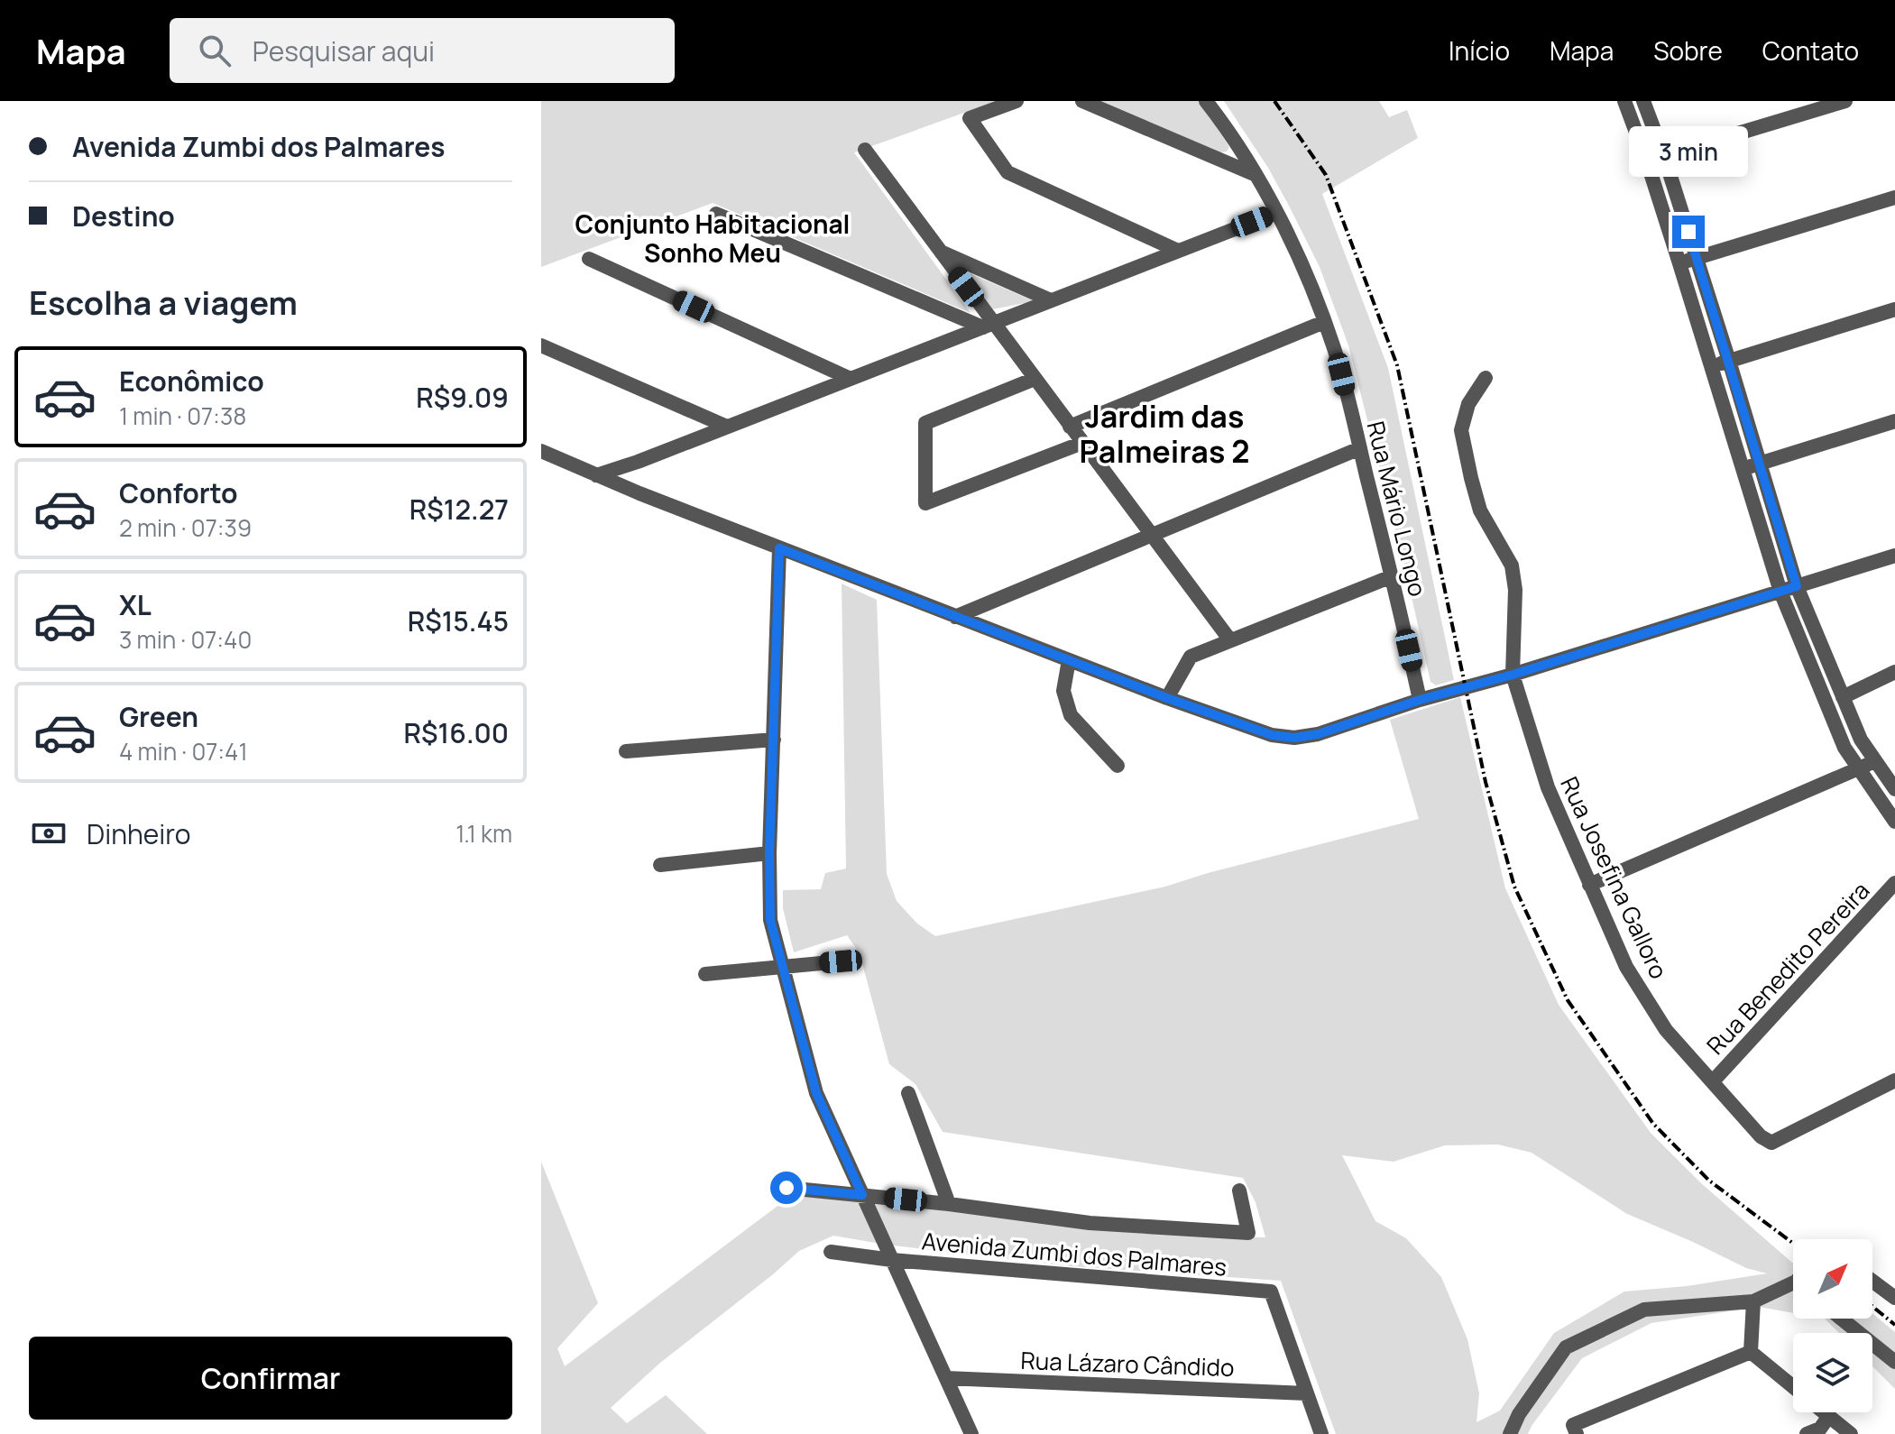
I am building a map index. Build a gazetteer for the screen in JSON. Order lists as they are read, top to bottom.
{
  "streets": {
    "street": [
      "Rua Mário Longo",
      "Rua Josefina Galloro",
      "Rua Benedito Pereira",
      "Avenida Zumbi dos Palmares",
      "Rua Lázaro Cândido"
    ]
  },
  "crossings": [
    ["Rua Josefina Galloro", "Rua Benedito Pereira"],
    ["Avenida Zumbi dos Palmares", "Rua Lázaro Cândido"]
  ],
  "districts": ["Conjunto Habitacional Sonho Meu", "Jardim das Palmeiras 2"],
  "north": "top right",
  "page": {
    "header": "Mapa",
    "search": "Pesquisar aqui",
    "nav": [
      "Início",
      "Mapa",
      "Sobre",
      "Contato"
    ],
    "banner": ["Avenida Zumbi dos Palmares", "Destino"],
    "bubble": "3 min",
    "heading": "Escolha a viagem",
    "list": [
      {
        "name": "Econômico",
        "note": "1 min · 07:38",
        "value": "R$9.09"
      },
      {
        "name": "Conforto",
        "note": "2 min · 07:39",
        "value": "R$12.27"
      },
      {
        "name": "XL",
        "note": "3 min · 07:40",
        "value": "R$15.45"
      },
      {
        "name": "Green",
        "note": "4 min · 07:41",
        "value": "R$16.00"
      }
    ],
    "pay": ["Dinheiro", "1.1 km"],
    "buttons": "Confirmar"
  }
}
